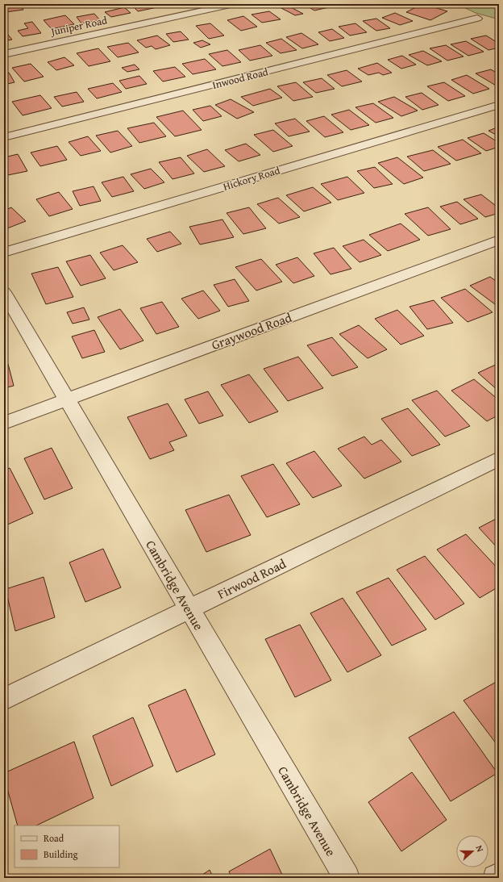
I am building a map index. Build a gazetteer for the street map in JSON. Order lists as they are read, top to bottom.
{
  "streets": {
    "street": [
      "Juniper Road",
      "Inwood Road",
      "Hickory Road",
      "Graywood Road",
      "Firwood Road",
      "Cambridge Avenue"
    ]
  },
  "crossings": [
    ["Graywood Road", "Cambridge Avenue"],
    ["Firwood Road", "Cambridge Avenue"]
  ],
  "legend": ["Road", "Building"],
  "north": "right"
}
